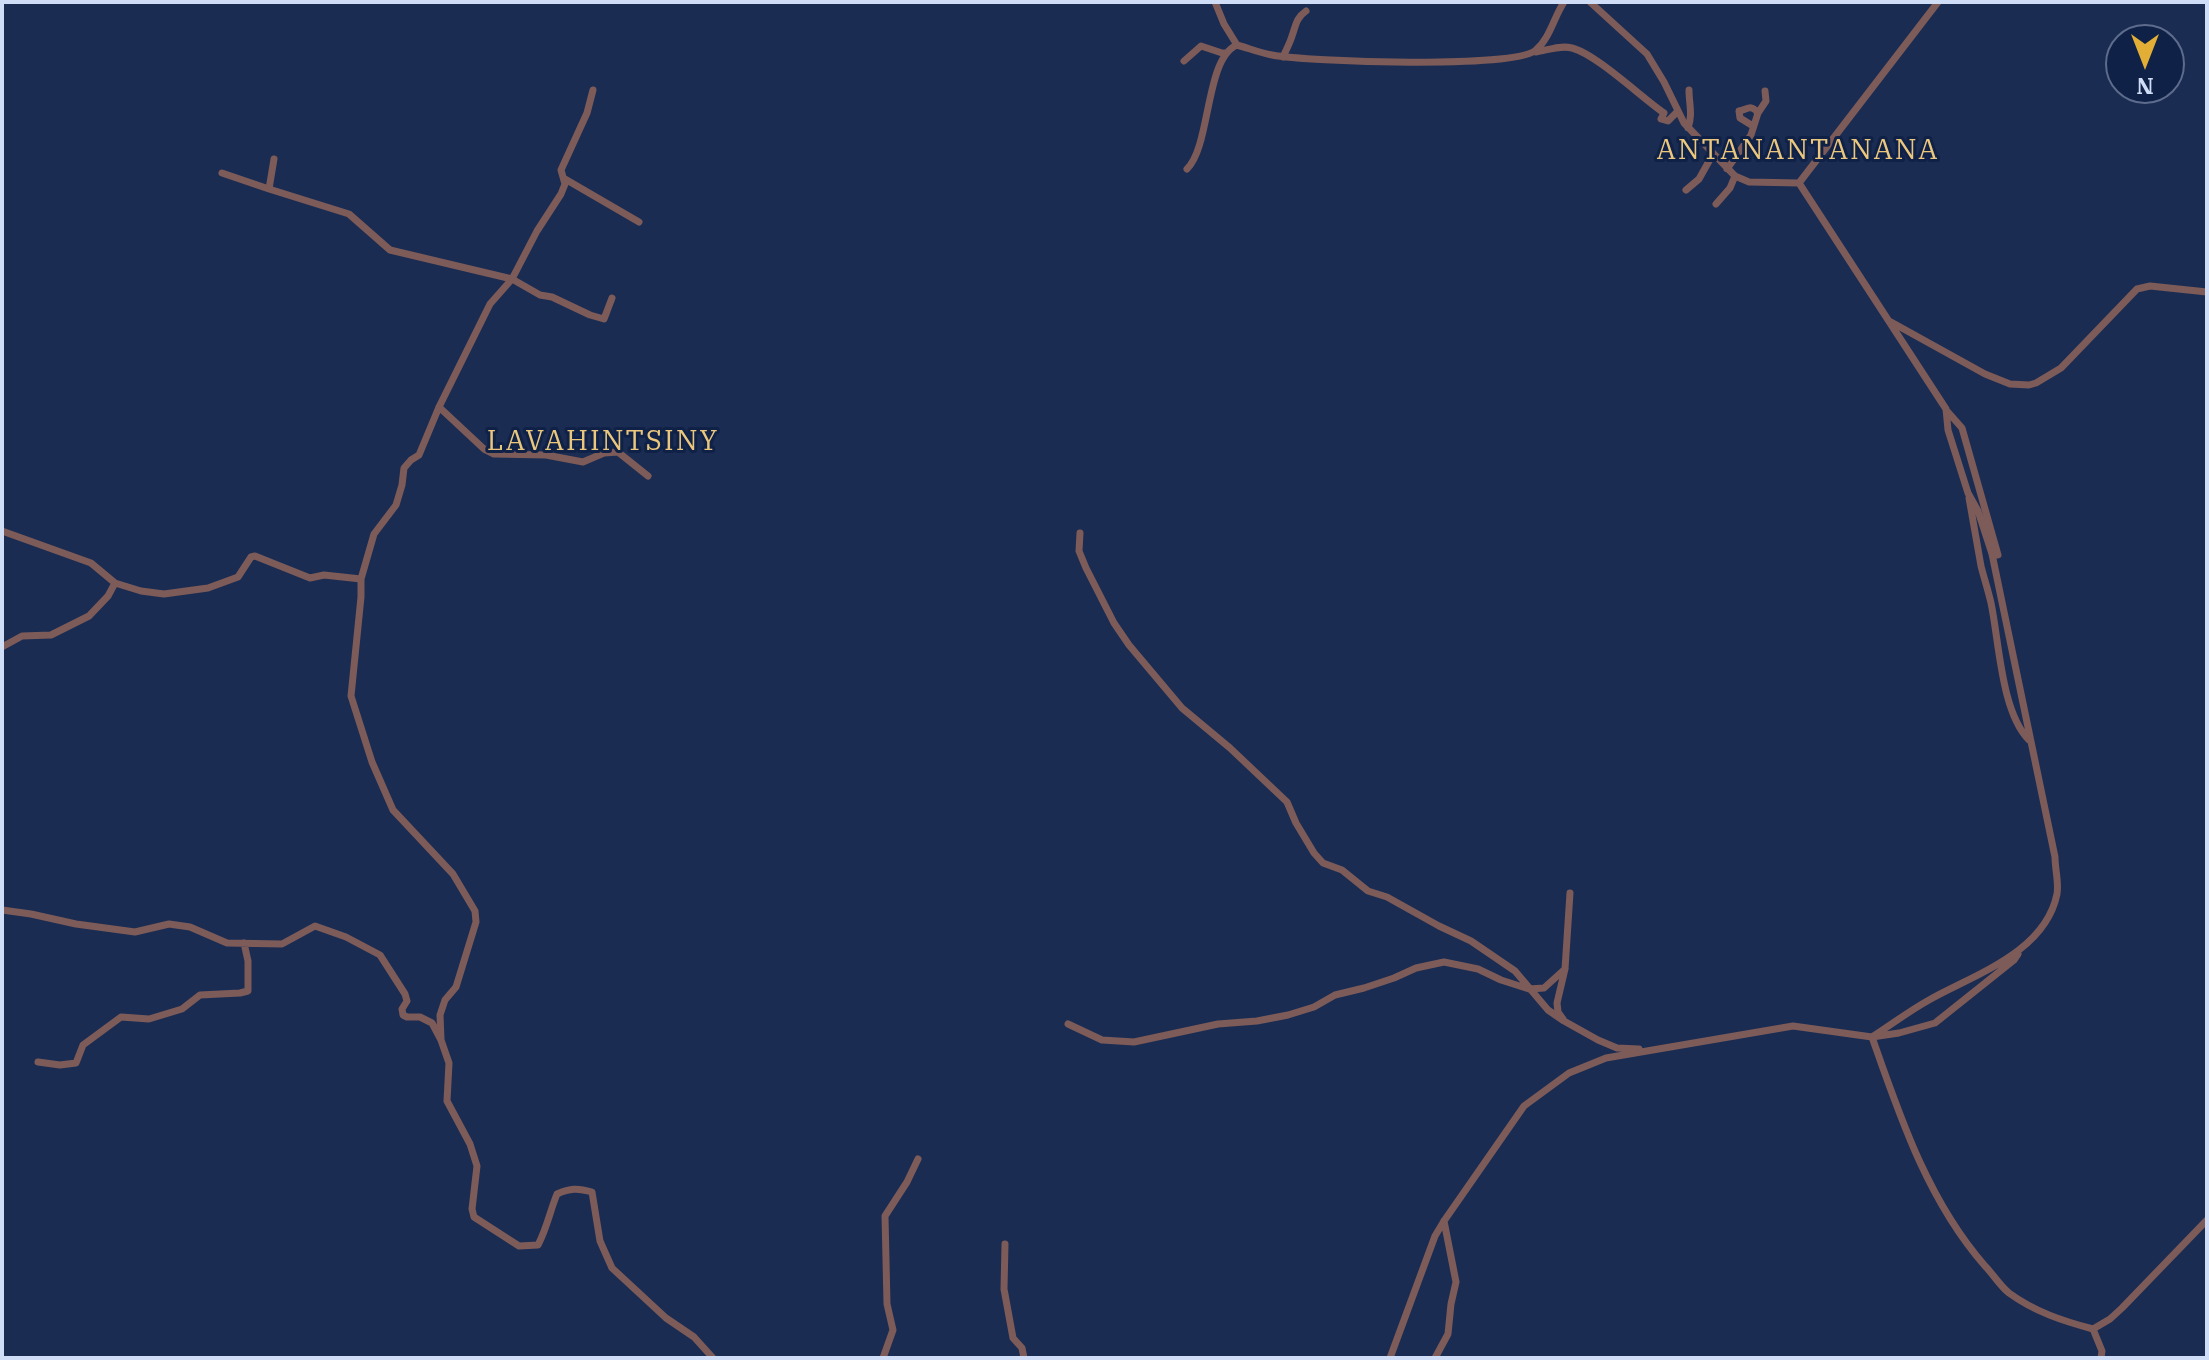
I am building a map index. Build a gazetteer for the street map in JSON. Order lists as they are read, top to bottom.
{
  "districts": ["ANTANANTANANA", "LAVAHINTSINY"],
  "north": "bottom"
}
